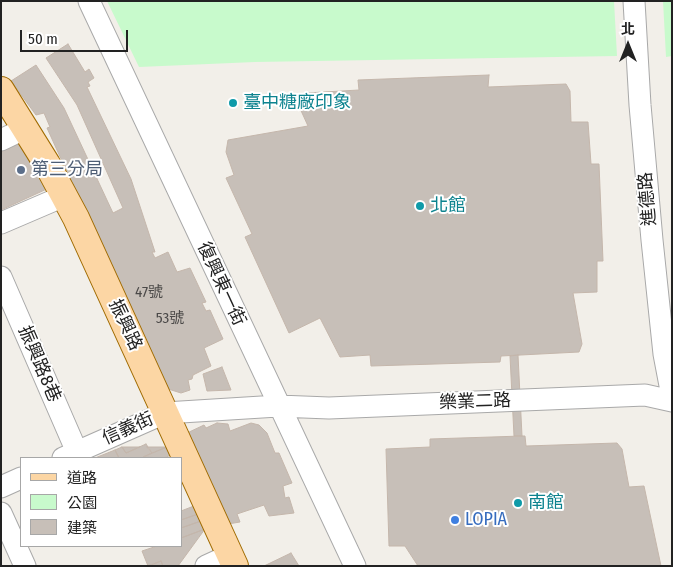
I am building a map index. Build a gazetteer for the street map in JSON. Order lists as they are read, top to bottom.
{
  "streets": {
    "main road": ["振興路"],
    "street": [
      "進德路",
      "復興東一街",
      "振興路8巷",
      "樂業二路",
      "信義街"
    ]
  },
  "crossings": [
    ["復興東一街", "樂業二路"],
    ["振興路", "樂業二路"],
    ["振興路", "信義街"],
    ["振興路8巷", "信義街"],
    ["樂業二路", "信義街"]
  ],
  "places": [
    "臺中糖廠印象",
    "第三分局",
    "北館",
    "南館",
    "LOPIA"
  ],
  "house_numbers": ["47號", "53號"],
  "legend": ["道路", "公園", "建築"],
  "scale_bar": "50 m",
  "north": "top"
}
